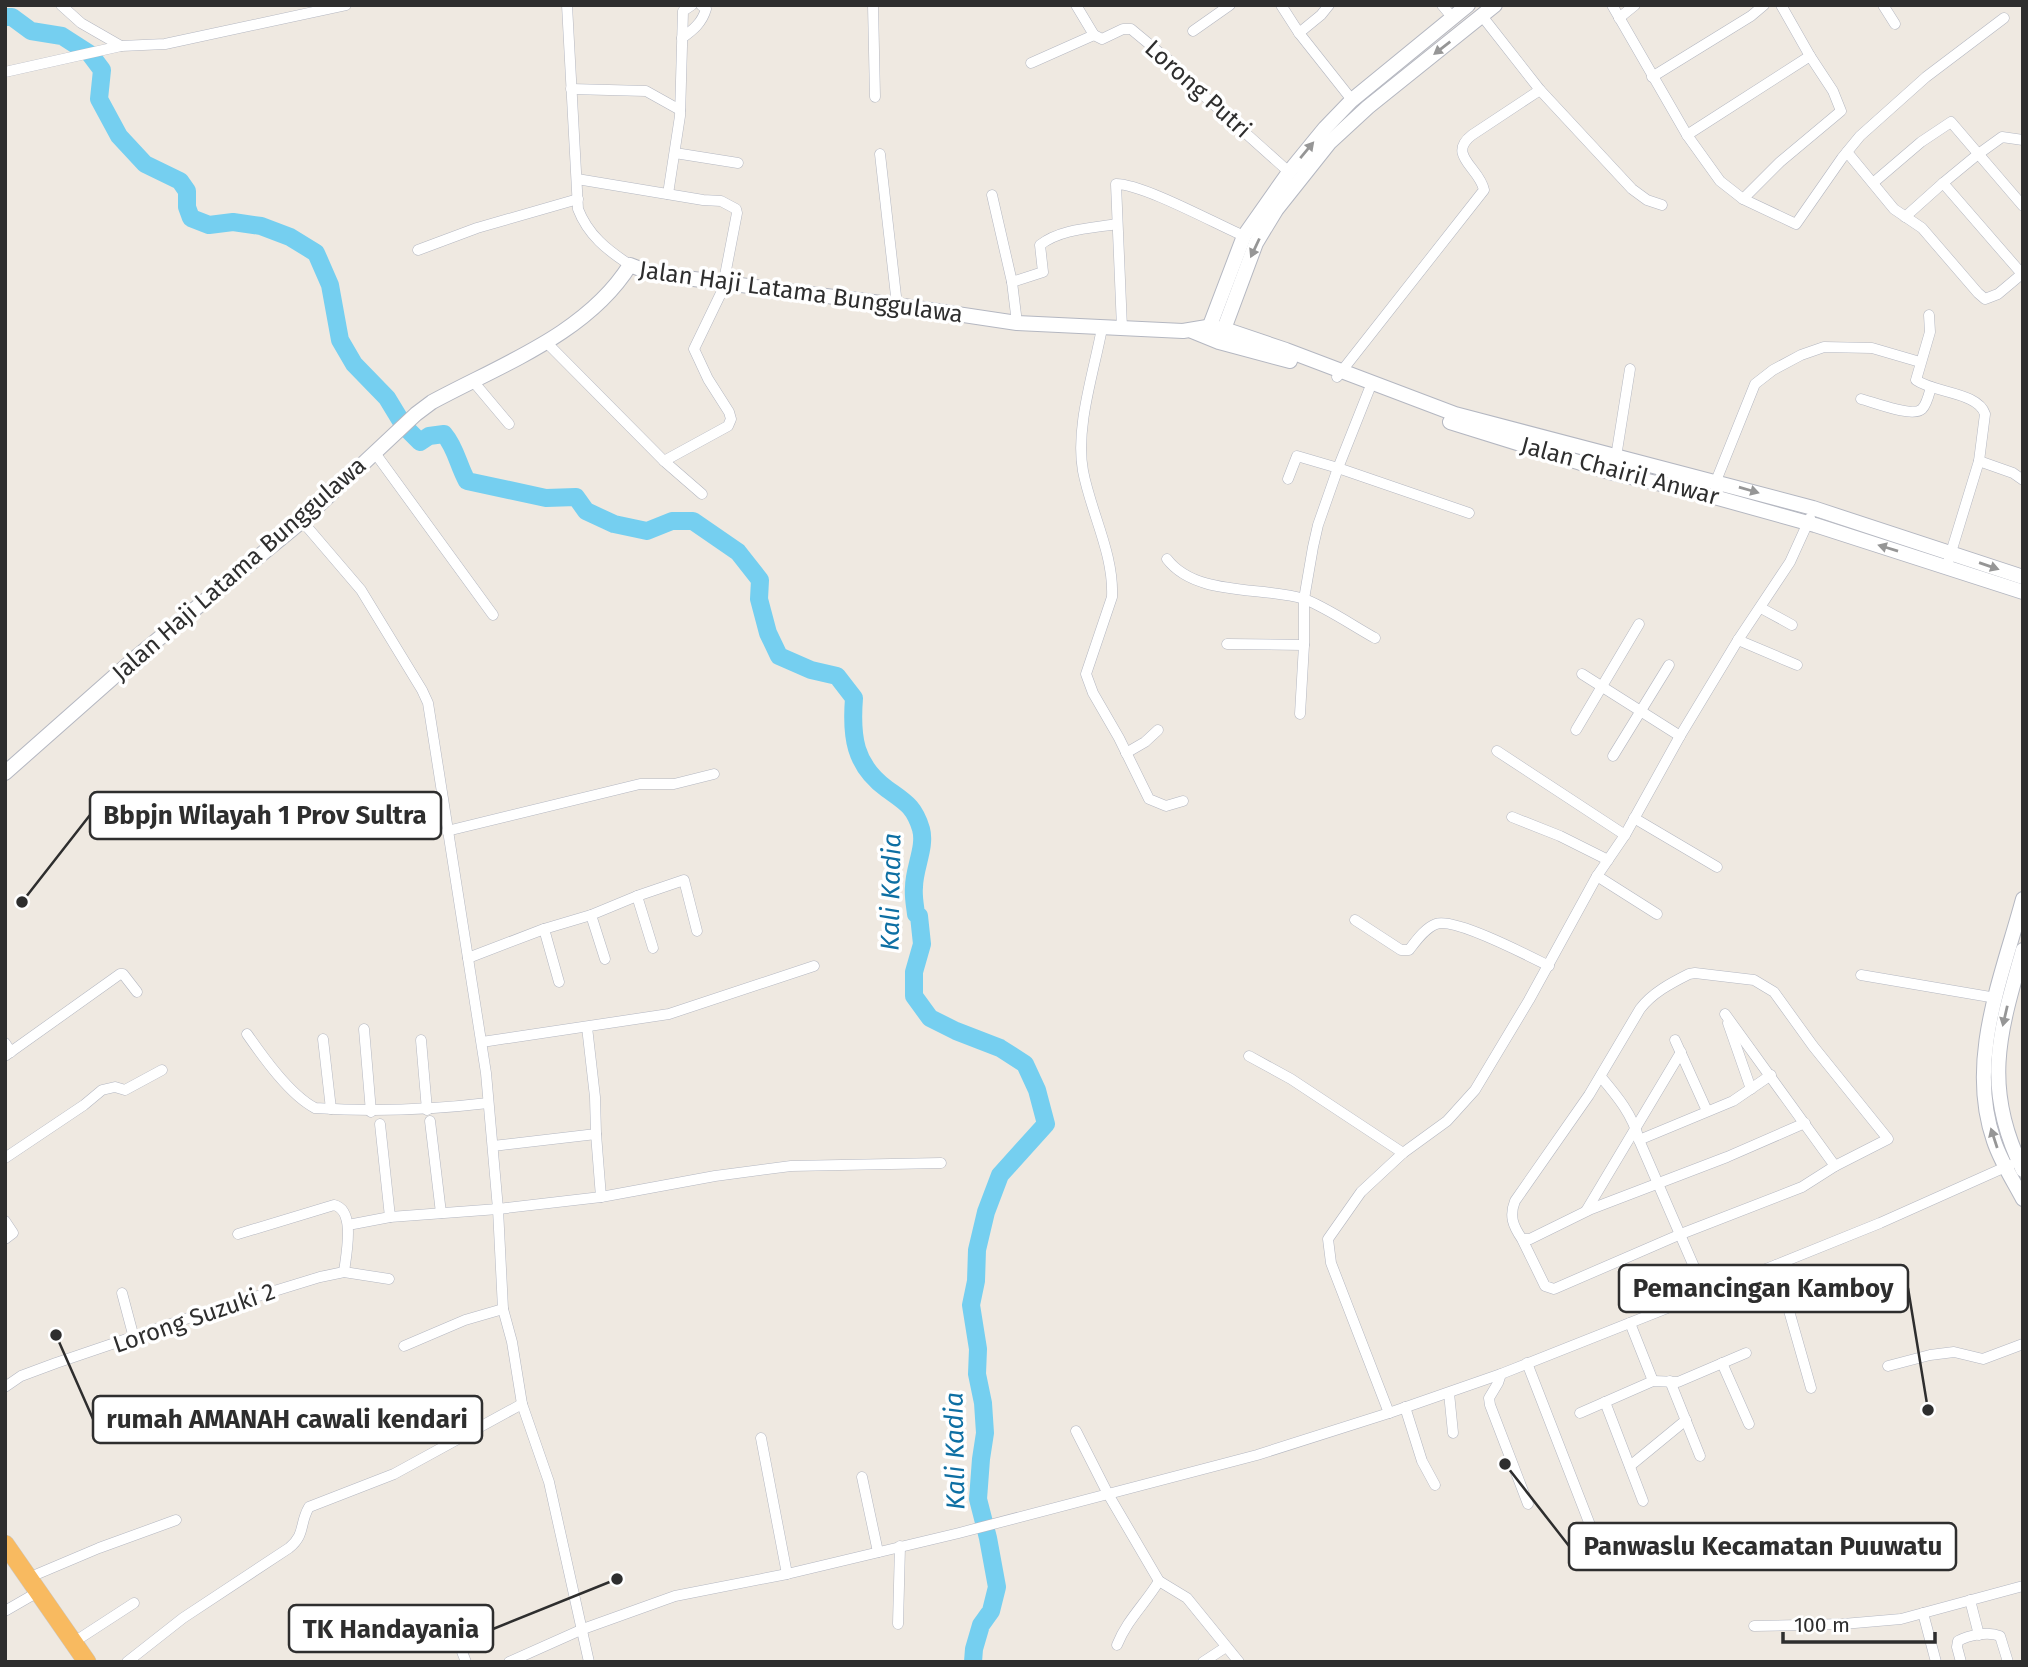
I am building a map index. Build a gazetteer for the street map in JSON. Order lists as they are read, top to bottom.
{
  "streets": {
    "main road": ["Jalan Haji Latama Bunggulawa", "Jalan Chairil Anwar"],
    "street": ["Lorong Putri", "Lorong Suzuki 2"]
  },
  "crossings": [
    ["Jalan Haji Latama Bunggulawa", "Jalan Chairil Anwar"]
  ],
  "water": ["Kali Kadia"],
  "places": [
    "Bbpjn Wilayah 1 Prov Sultra",
    "rumah AMANAH cawali kendari",
    "Pemancingan Kamboy",
    "Panwaslu Kecamatan Puuwatu",
    "TK Handayania"
  ],
  "scale_bar": "100 m"
}
